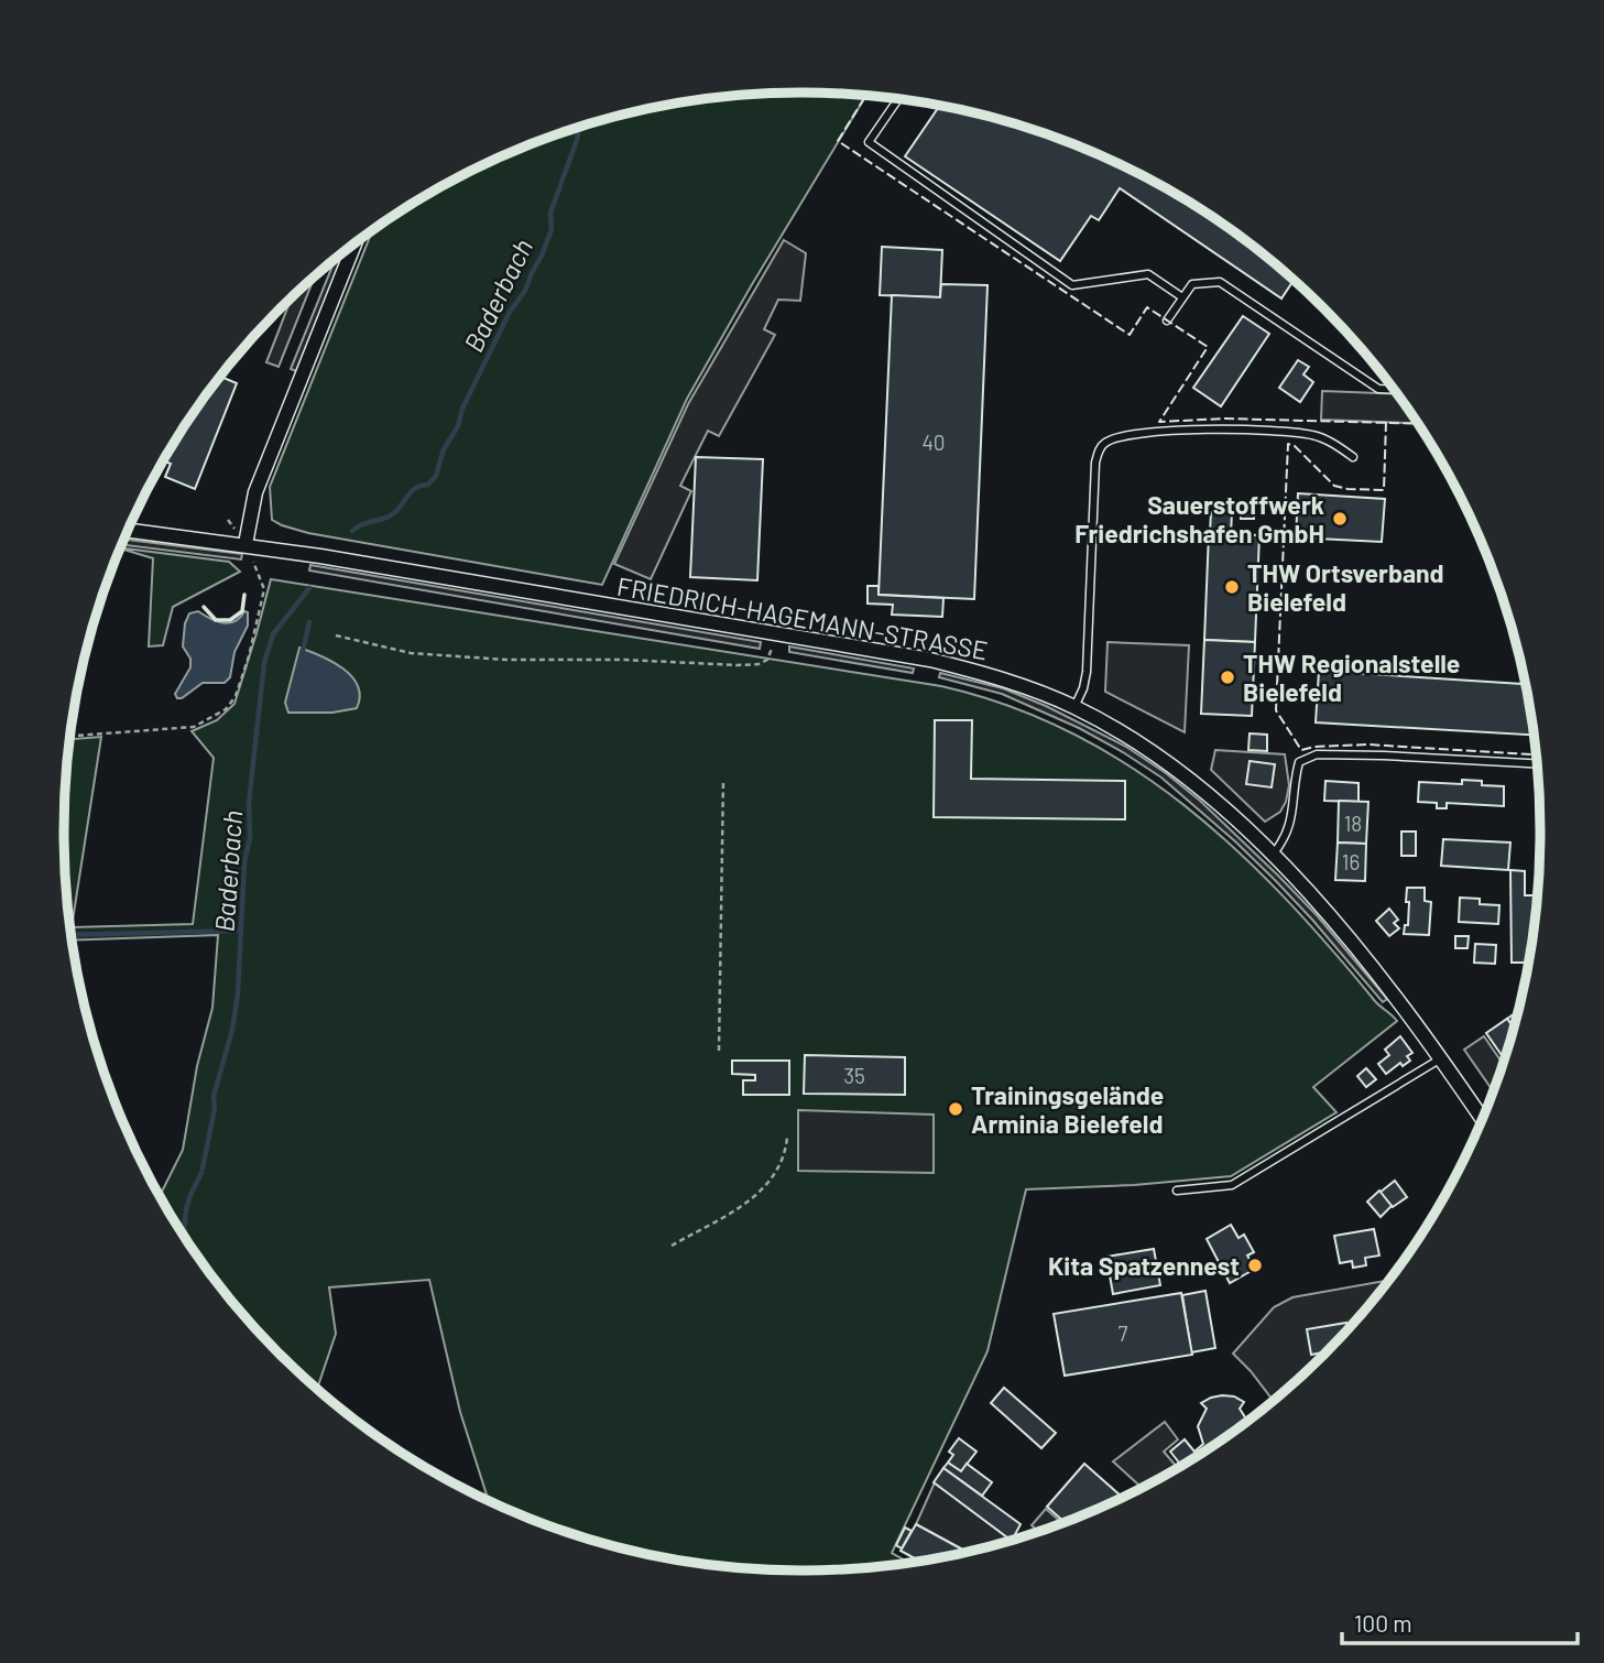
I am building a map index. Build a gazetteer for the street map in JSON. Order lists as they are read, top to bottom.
{
  "streets": {
    "street": ["FRIEDRICH-HAGEMANN-STRASSE"]
  },
  "water": ["Baderbach"],
  "places": [
    "Sauerstoffwerk Friedrichshafen GmbH",
    "THW Ortsverband Bielefeld",
    "THW Regionalstelle Bielefeld",
    "Trainingsgelände Arminia Bielefeld",
    "Kita Spatzennest"
  ],
  "house_numbers": [
    "40",
    "18",
    "16",
    "35",
    "7"
  ],
  "scale_bar": "100 m"
}
